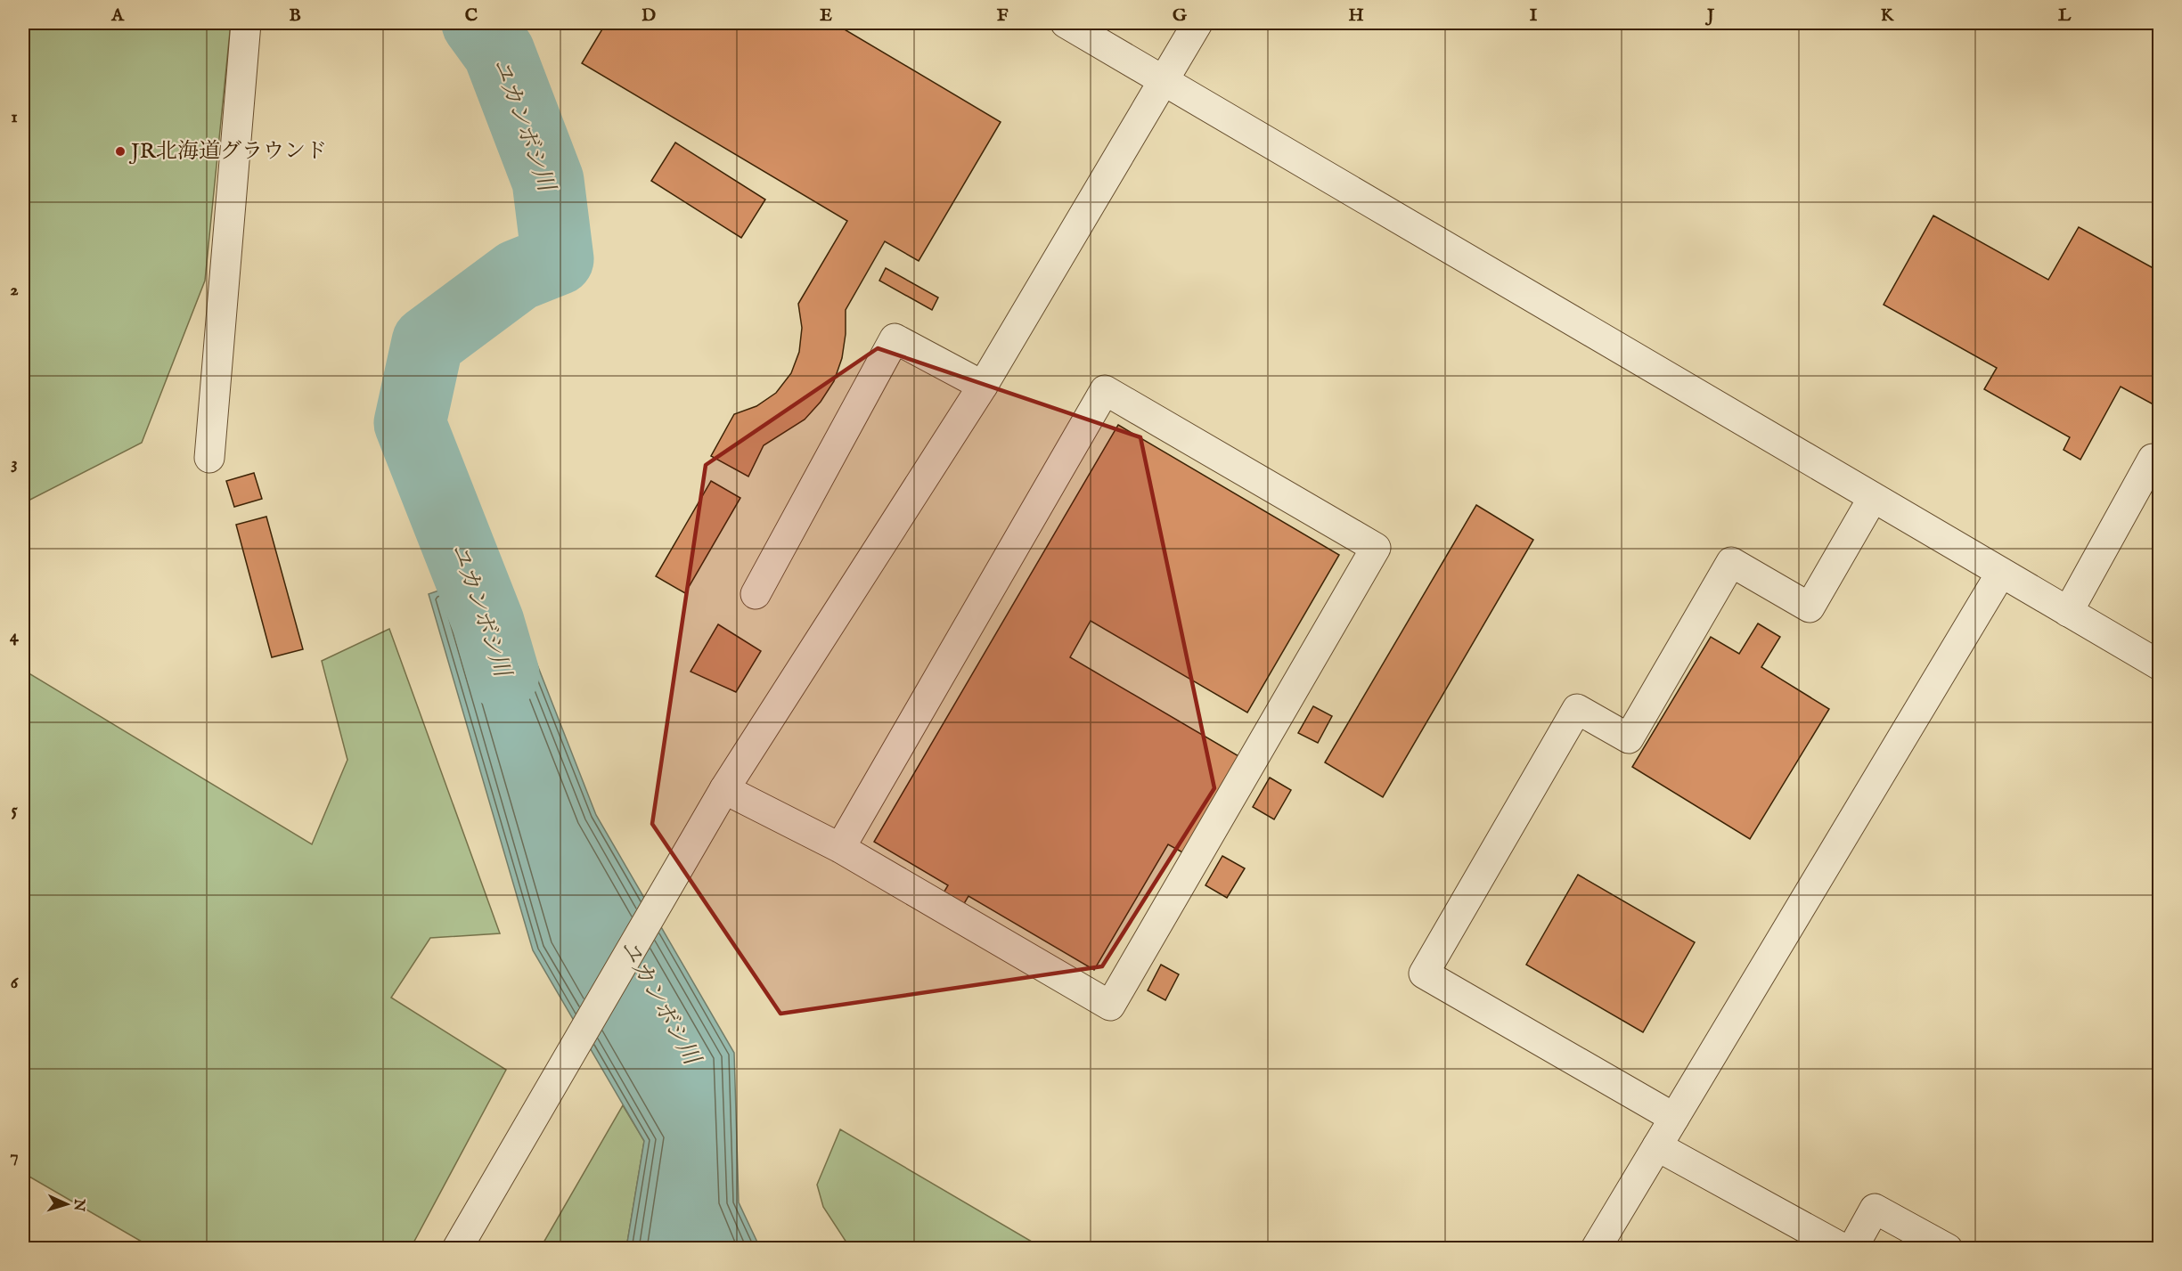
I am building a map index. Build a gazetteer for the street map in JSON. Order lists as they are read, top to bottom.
{
  "water": ["ユカンボシ川"],
  "places": ["JR北海道グラウンド"],
  "north": "right",
  "grid": {
    "columns": [
      "A",
      "B",
      "C",
      "D",
      "E",
      "F",
      "G",
      "H",
      "I",
      "J",
      "K",
      "L"
    ],
    "rows": [
      "1",
      "2",
      "3",
      "4",
      "5",
      "6",
      "7"
    ]
  }
}
